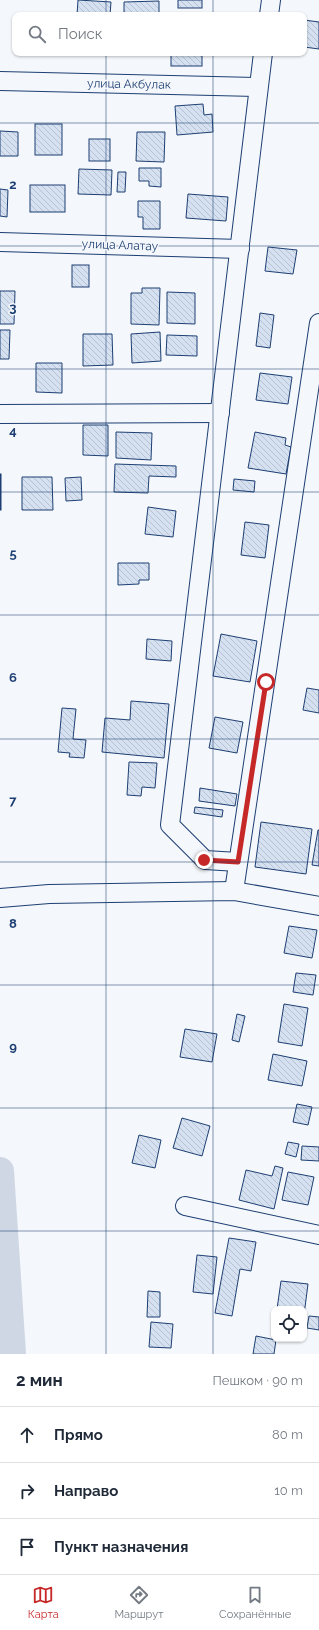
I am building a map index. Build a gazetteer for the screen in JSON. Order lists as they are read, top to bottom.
{
  "streets": {
    "street": ["улица Акбулак", "улица Алатау"]
  },
  "page": {
    "search": "Поиск",
    "heading": ["2 мин", "Пешком · 90 m"],
    "list": [
      ["Прямо", "80 m"],
      ["Направо", "10 m"],
      "Пункт назначения"
    ],
    "nav": ["Карта", "Маршрут", "Сохранённые"]
  },
  "grid": {
    "rows": [
      "2",
      "3",
      "4",
      "5",
      "6",
      "7",
      "8",
      "9"
    ]
  }
}
